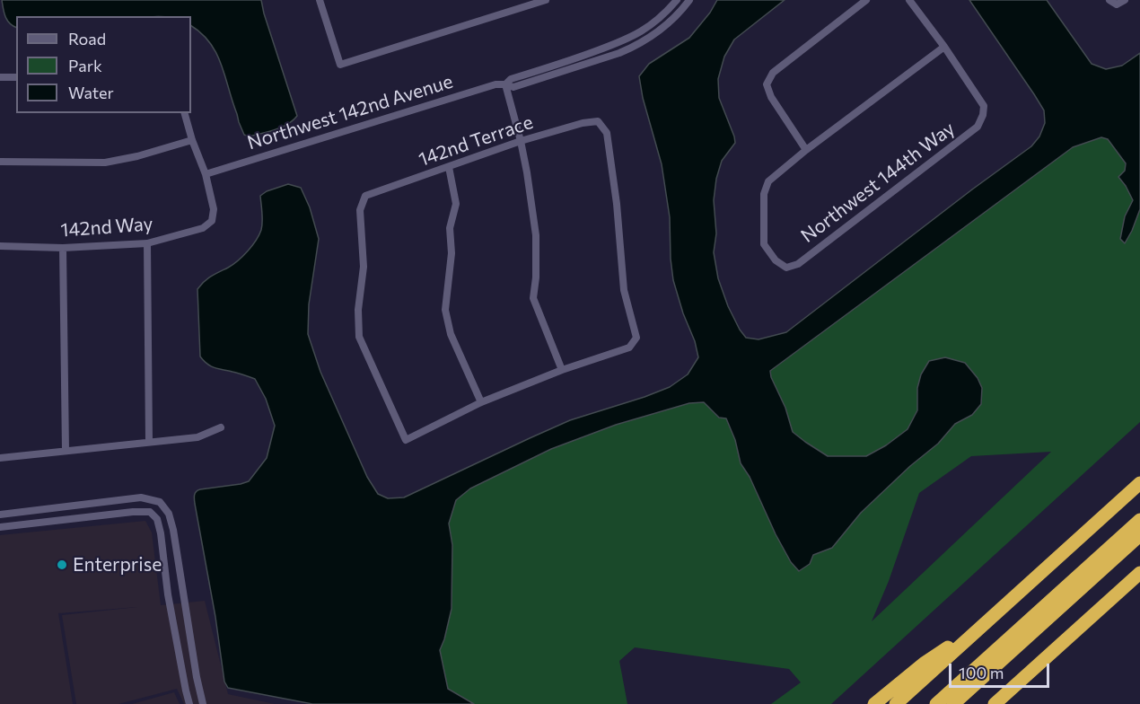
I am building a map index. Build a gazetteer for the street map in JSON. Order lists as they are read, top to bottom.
{
  "streets": {
    "street": [
      "Northwest 142nd Avenue",
      "142nd Terrace",
      "Northwest 144th Way",
      "142nd Way"
    ]
  },
  "crossings": [
    ["Northwest 142nd Avenue", "142nd Way"]
  ],
  "places": ["Enterprise"],
  "legend": ["Road", "Park", "Water"],
  "scale_bar": "100 m"
}
